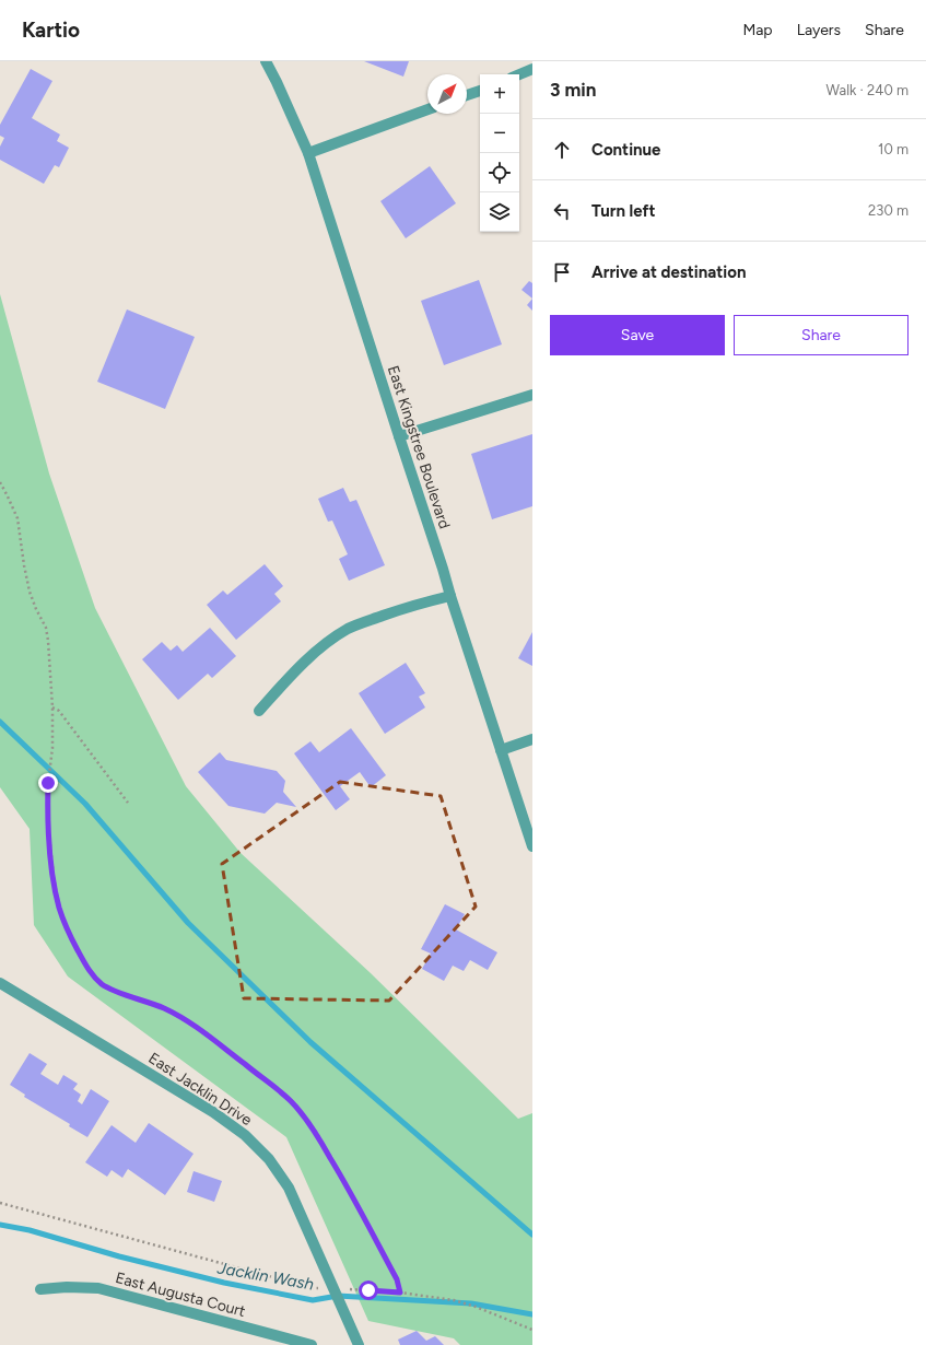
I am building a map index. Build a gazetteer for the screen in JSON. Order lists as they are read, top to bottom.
{
  "streets": {
    "street": ["East Kingstree Boulevard", "East Jacklin Drive", "East Augusta Court"]
  },
  "water": ["Jacklin Wash"],
  "north": "top right",
  "page": {
    "header": "Kartio",
    "nav": ["Map", "Layers", "Share"],
    "heading": ["3 min", "Walk · 240 m"],
    "map_buttons": ["+", "−"],
    "list": [
      ["Continue", "10 m"],
      ["Turn left", "230 m"],
      "Arrive at destination"
    ],
    "buttons": ["Save", "Share"]
  }
}
